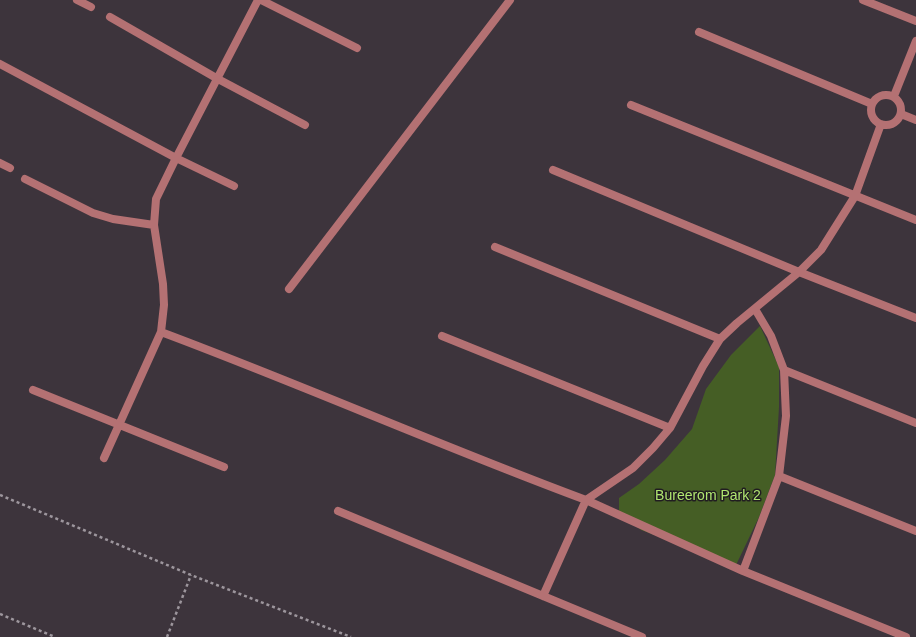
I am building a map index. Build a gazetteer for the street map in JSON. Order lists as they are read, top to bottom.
{
  "parks": ["Bureerom Park 2"]
}
